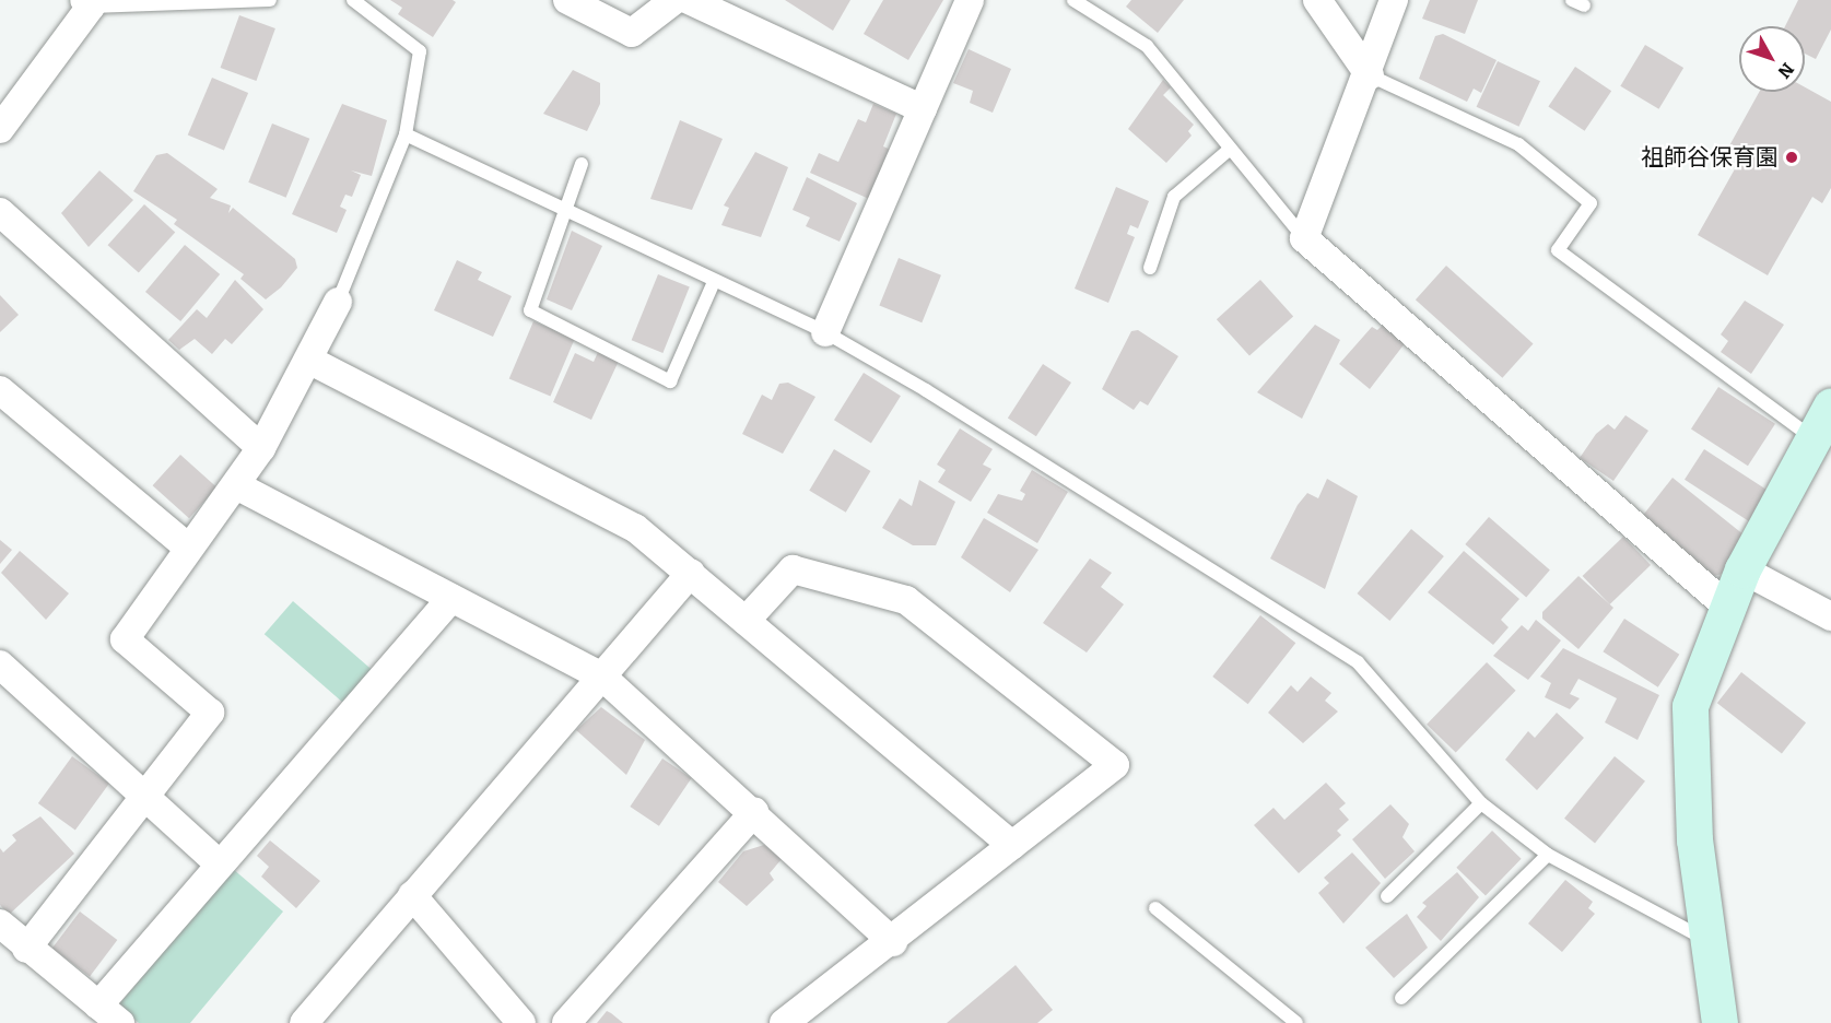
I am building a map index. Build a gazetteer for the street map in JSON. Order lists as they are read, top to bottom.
{
  "places": ["祖師谷保育園"],
  "north": "bottom right"
}
